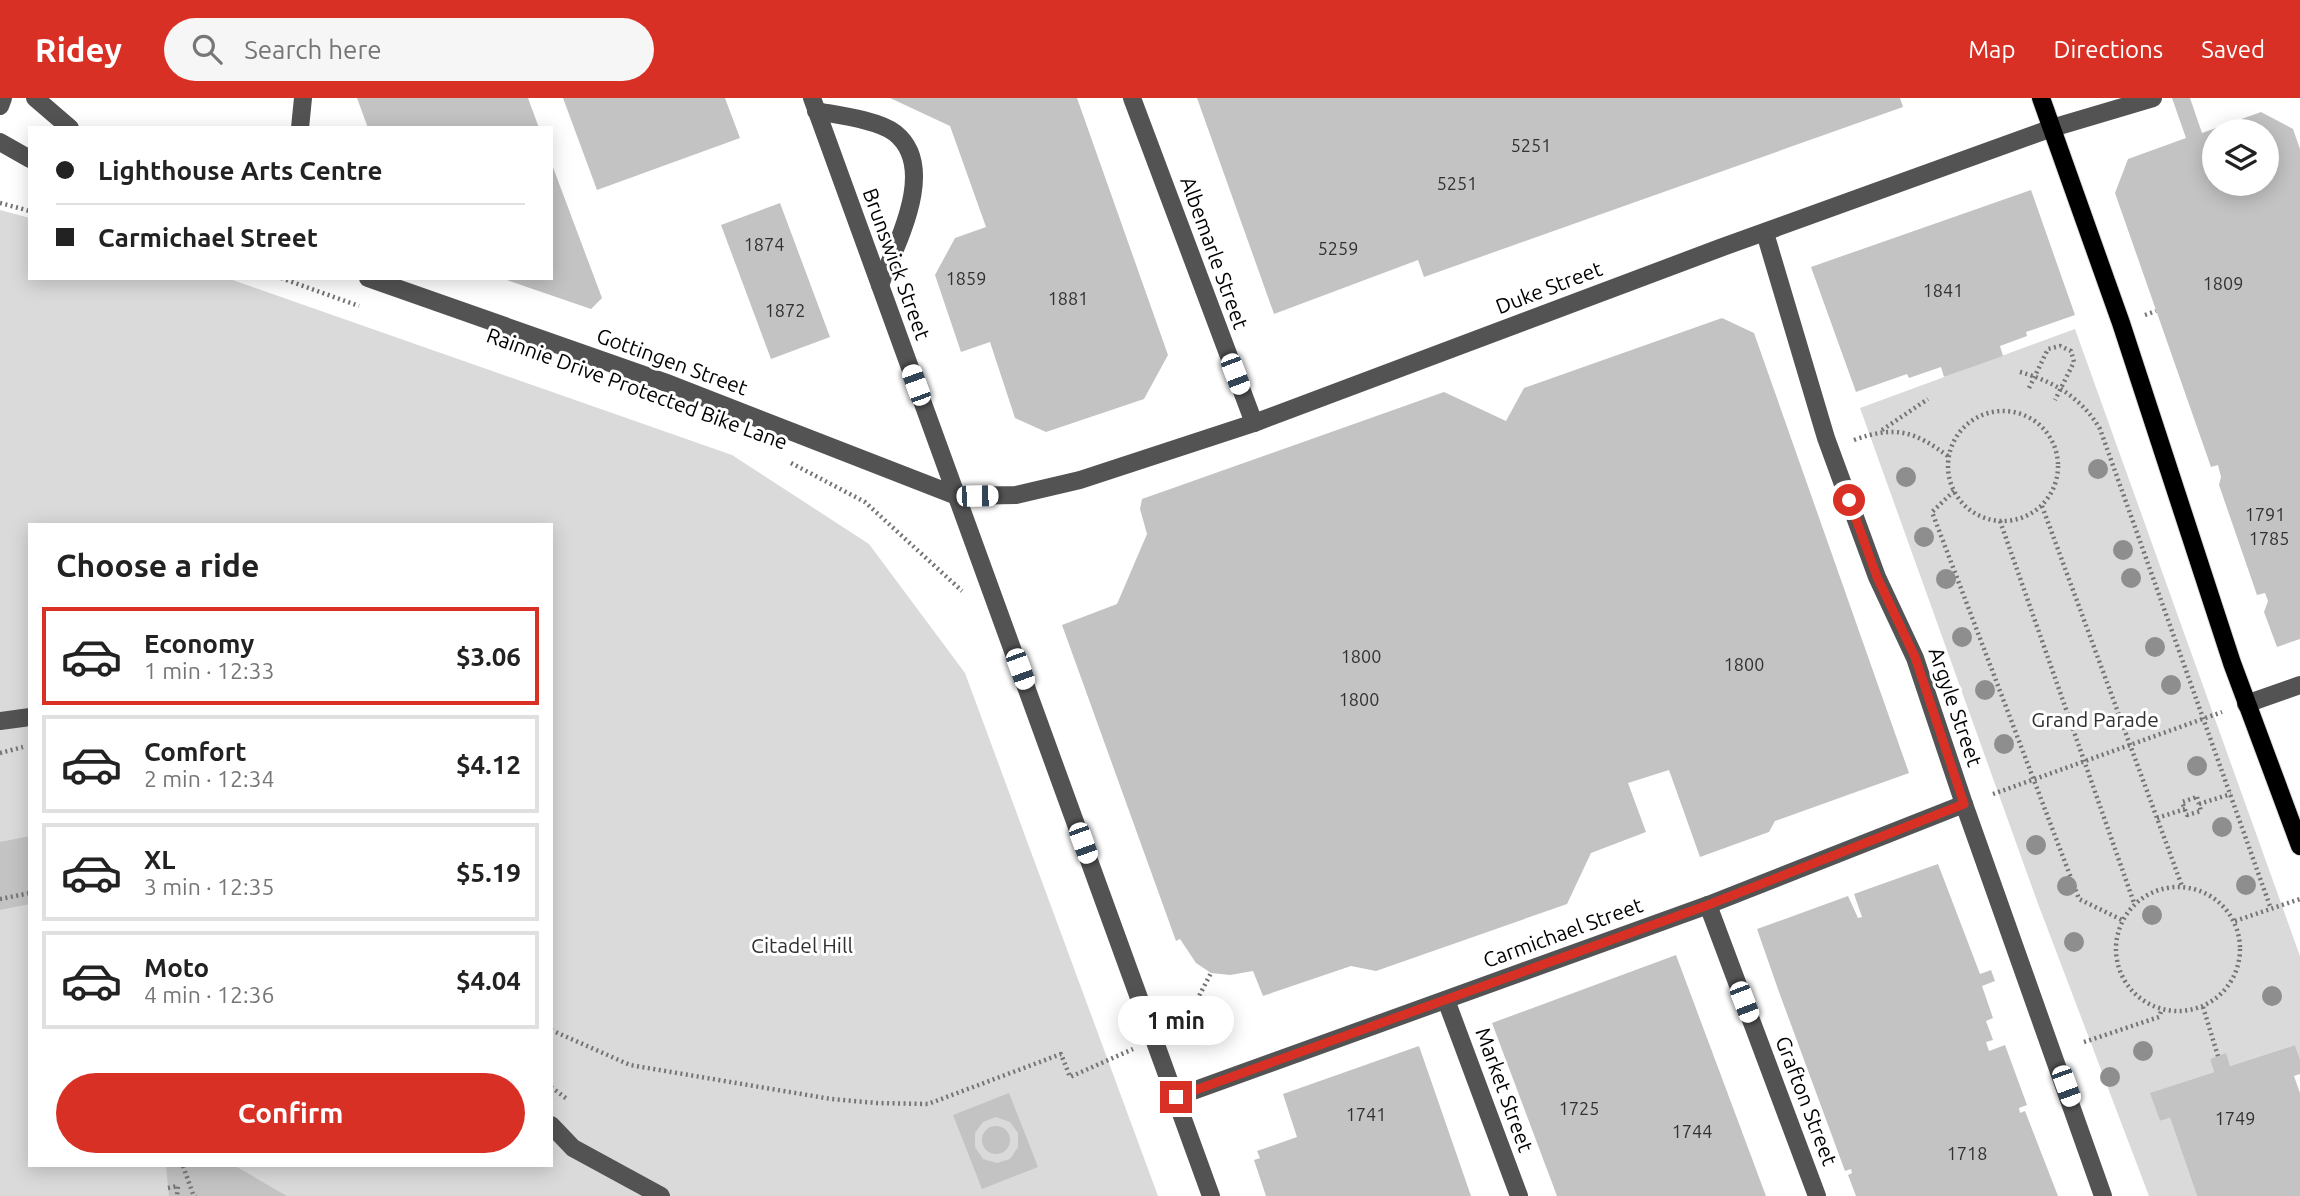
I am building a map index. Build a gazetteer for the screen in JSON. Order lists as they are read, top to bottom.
{
  "streets": {
    "street": [
      "Albemarle Street",
      "Brunswick Street",
      "Duke Street",
      "Gottingen Street",
      "Argyle Street",
      "Carmichael Street",
      "Market Street",
      "Grafton Street"
    ],
    "path": ["Rainnie Drive Protected Bike Lane"]
  },
  "crossings": [
    ["Albemarle Street", "Duke Street"],
    ["Brunswick Street", "Duke Street"],
    ["Brunswick Street", "Gottingen Street"],
    ["Brunswick Street", "Carmichael Street"],
    ["Duke Street", "Gottingen Street"],
    ["Duke Street", "Argyle Street"],
    ["Argyle Street", "Carmichael Street"],
    ["Carmichael Street", "Market Street"],
    ["Carmichael Street", "Grafton Street"]
  ],
  "parks": ["Grand Parade", "Citadel Hill"],
  "house_numbers": [
    "5251",
    "5251",
    "1874",
    "5259",
    "1859",
    "1809",
    "1841",
    "1881",
    "1872",
    "1791",
    "1785",
    "1800",
    "1800",
    "1800",
    "1725",
    "1741",
    "1749",
    "1744",
    "1718"
  ],
  "page": {
    "header": "Ridey",
    "search": "Search here",
    "nav": ["Map", "Directions", "Saved"],
    "banner": ["Lighthouse Arts Centre", "Carmichael Street"],
    "heading": "Choose a ride",
    "list": [
      {
        "name": "Economy",
        "note": "1 min · 12:33",
        "value": "$3.06"
      },
      {
        "name": "Comfort",
        "note": "2 min · 12:34",
        "value": "$4.12"
      },
      {
        "name": "XL",
        "note": "3 min · 12:35",
        "value": "$5.19"
      },
      {
        "name": "Moto",
        "note": "4 min · 12:36",
        "value": "$4.04"
      }
    ],
    "bubble": "1 min",
    "buttons": "Confirm"
  }
}
